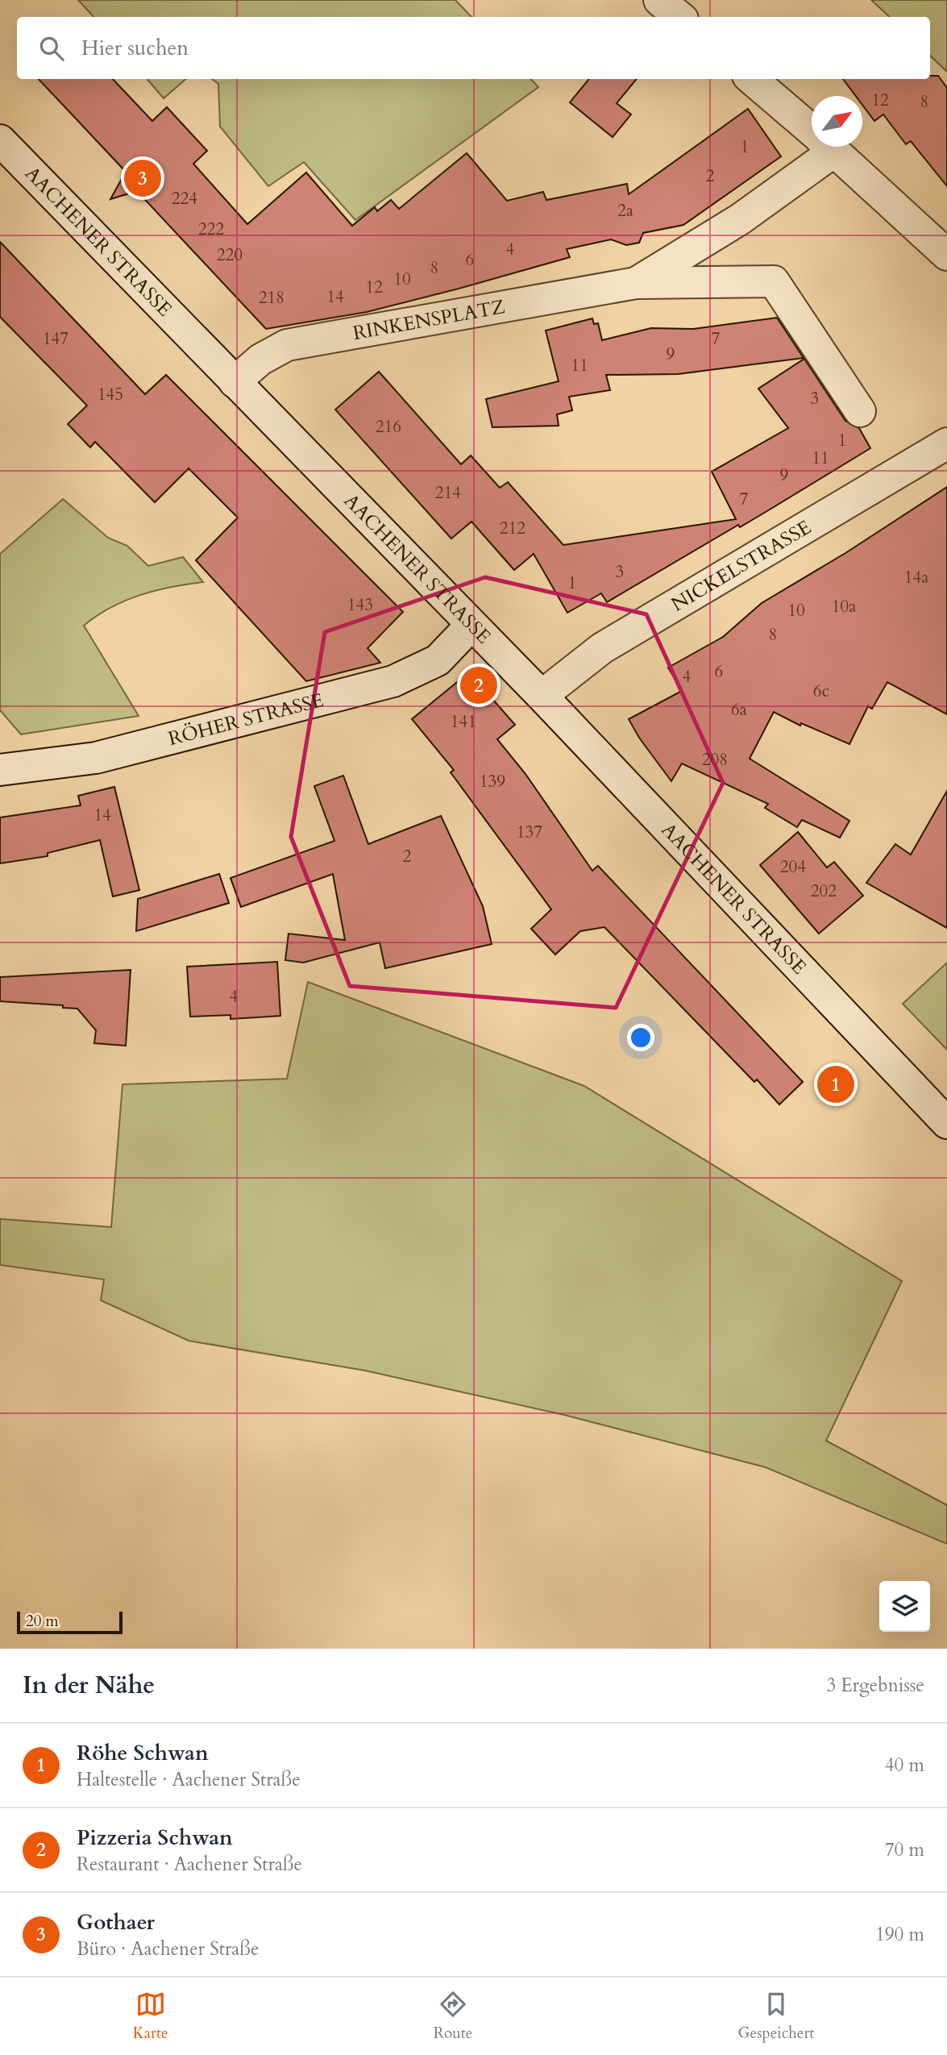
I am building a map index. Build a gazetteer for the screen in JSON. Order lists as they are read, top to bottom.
{
  "streets": {
    "main road": [
      "AACHENER STRASSE",
      "RINKENSPLATZ",
      "NICKELSTRASSE",
      "RÖHER STRASSE"
    ]
  },
  "crossings": [
    ["AACHENER STRASSE", "RINKENSPLATZ"],
    ["AACHENER STRASSE", "NICKELSTRASSE"],
    ["AACHENER STRASSE", "RÖHER STRASSE"]
  ],
  "house_numbers": [
    "12",
    "8",
    "1",
    "2",
    "224",
    "2a",
    "222",
    "4",
    "220",
    "6",
    "8",
    "10",
    "12",
    "14",
    "218",
    "147",
    "7",
    "9",
    "11",
    "145",
    "3",
    "216",
    "1",
    "11",
    "9",
    "214",
    "7",
    "212",
    "3",
    "14a",
    "1",
    "143",
    "10a",
    "10",
    "8",
    "6",
    "4",
    "6c",
    "6a",
    "141",
    "208",
    "139",
    "14",
    "137",
    "2",
    "204",
    "202",
    "4"
  ],
  "scale_bar": "20 m",
  "north": "top right",
  "page": {
    "search": "Hier suchen",
    "pins": ["3", "2", "1"],
    "scale": "20 m",
    "heading": ["In der Nähe", "3 Ergebnisse"],
    "list": [
      {
        "mark": "1",
        "name": "Röhe Schwan",
        "note": "Haltestelle · Aachener Straße",
        "value": "40 m"
      },
      {
        "mark": "2",
        "name": "Pizzeria Schwan",
        "note": "Restaurant · Aachener Straße",
        "value": "70 m"
      },
      {
        "mark": "3",
        "name": "Gothaer",
        "note": "Büro · Aachener Straße",
        "value": "190 m"
      }
    ],
    "nav": ["Karte", "Route", "Gespeichert"]
  }
}
